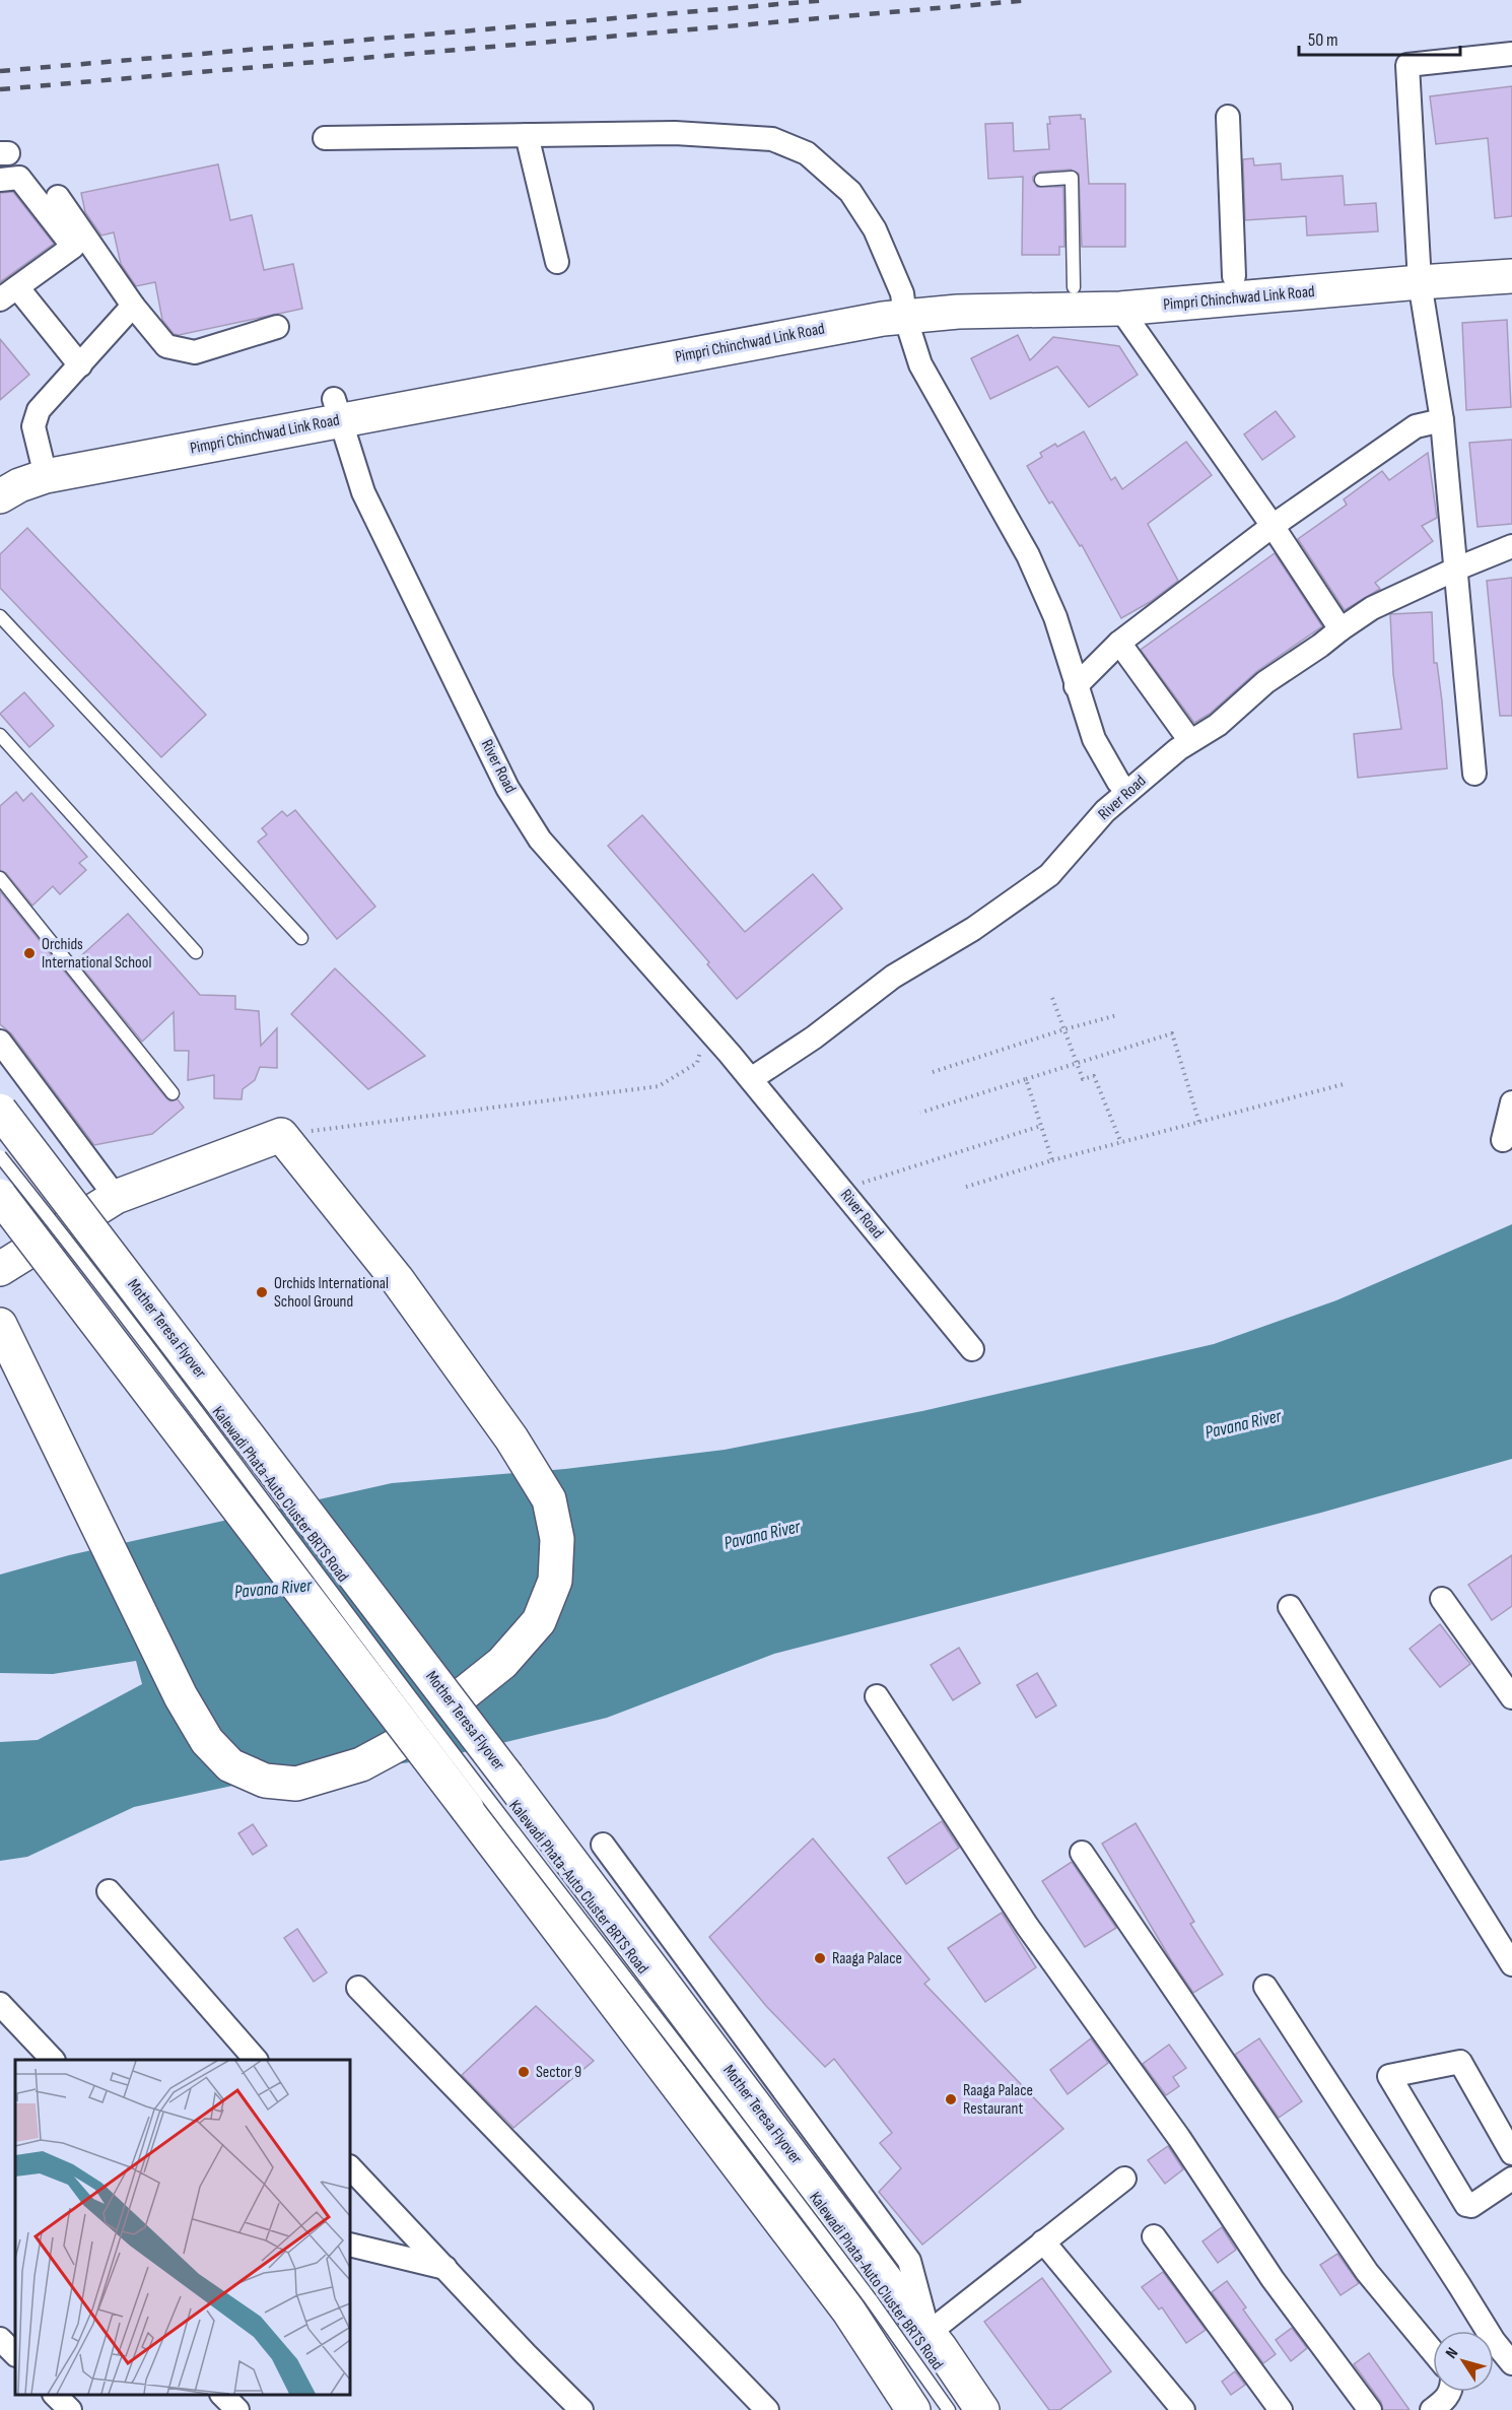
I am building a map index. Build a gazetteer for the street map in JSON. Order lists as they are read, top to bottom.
{
  "streets": {
    "main road": ["Pimpri Chinchwad Link Road", "Mother Teresa Flyover"],
    "street": ["River Road"],
    "lane": ["Kalewadi Phata-Auto Cluster BRTS Road"]
  },
  "crossings": [
    ["Pimpri Chinchwad Link Road", "River Road"],
    ["Mother Teresa Flyover", "Kalewadi Phata-Auto Cluster BRTS Road"]
  ],
  "water": ["Pavana River"],
  "places": [
    "Orchids International School",
    "Orchids International School Ground",
    "Raaga Palace",
    "Sector 9",
    "Raaga Palace Restaurant"
  ],
  "scale_bar": "50 m",
  "north": "top left"
}
